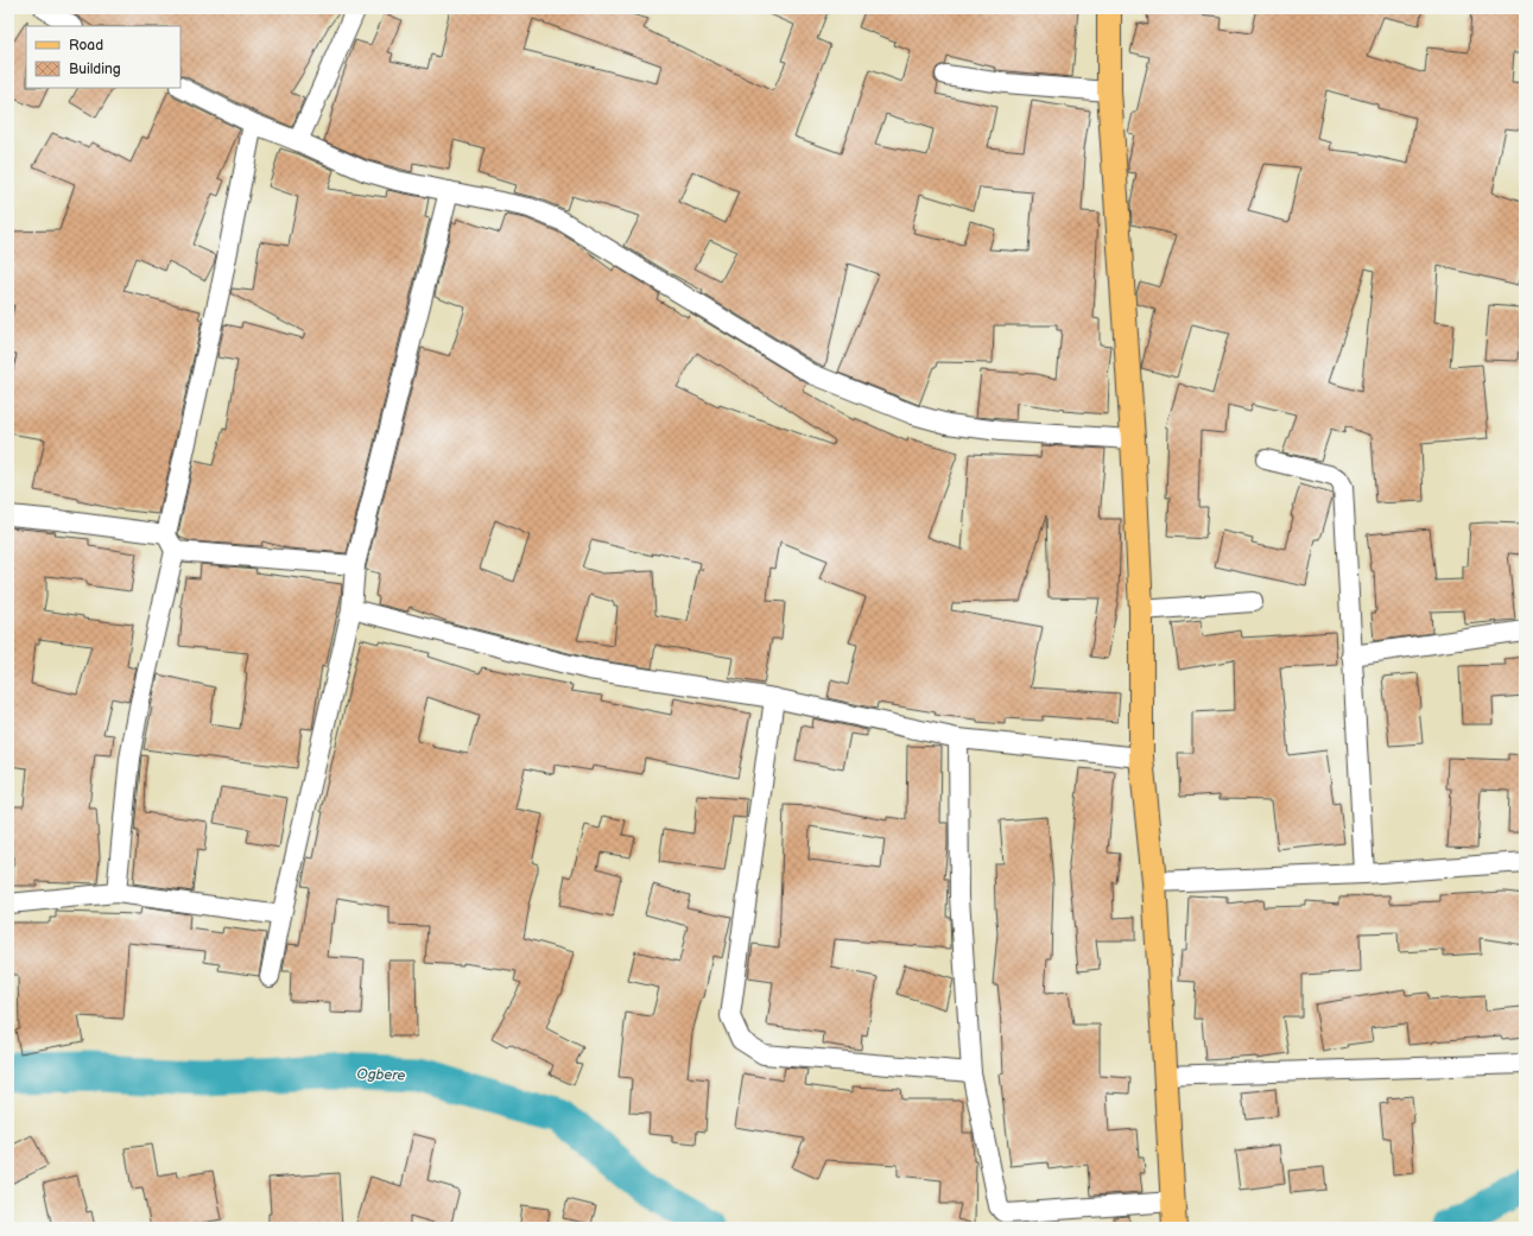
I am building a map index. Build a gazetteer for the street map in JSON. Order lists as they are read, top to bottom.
{
  "water": ["Ogbere"],
  "legend": ["Road", "Building"]
}
